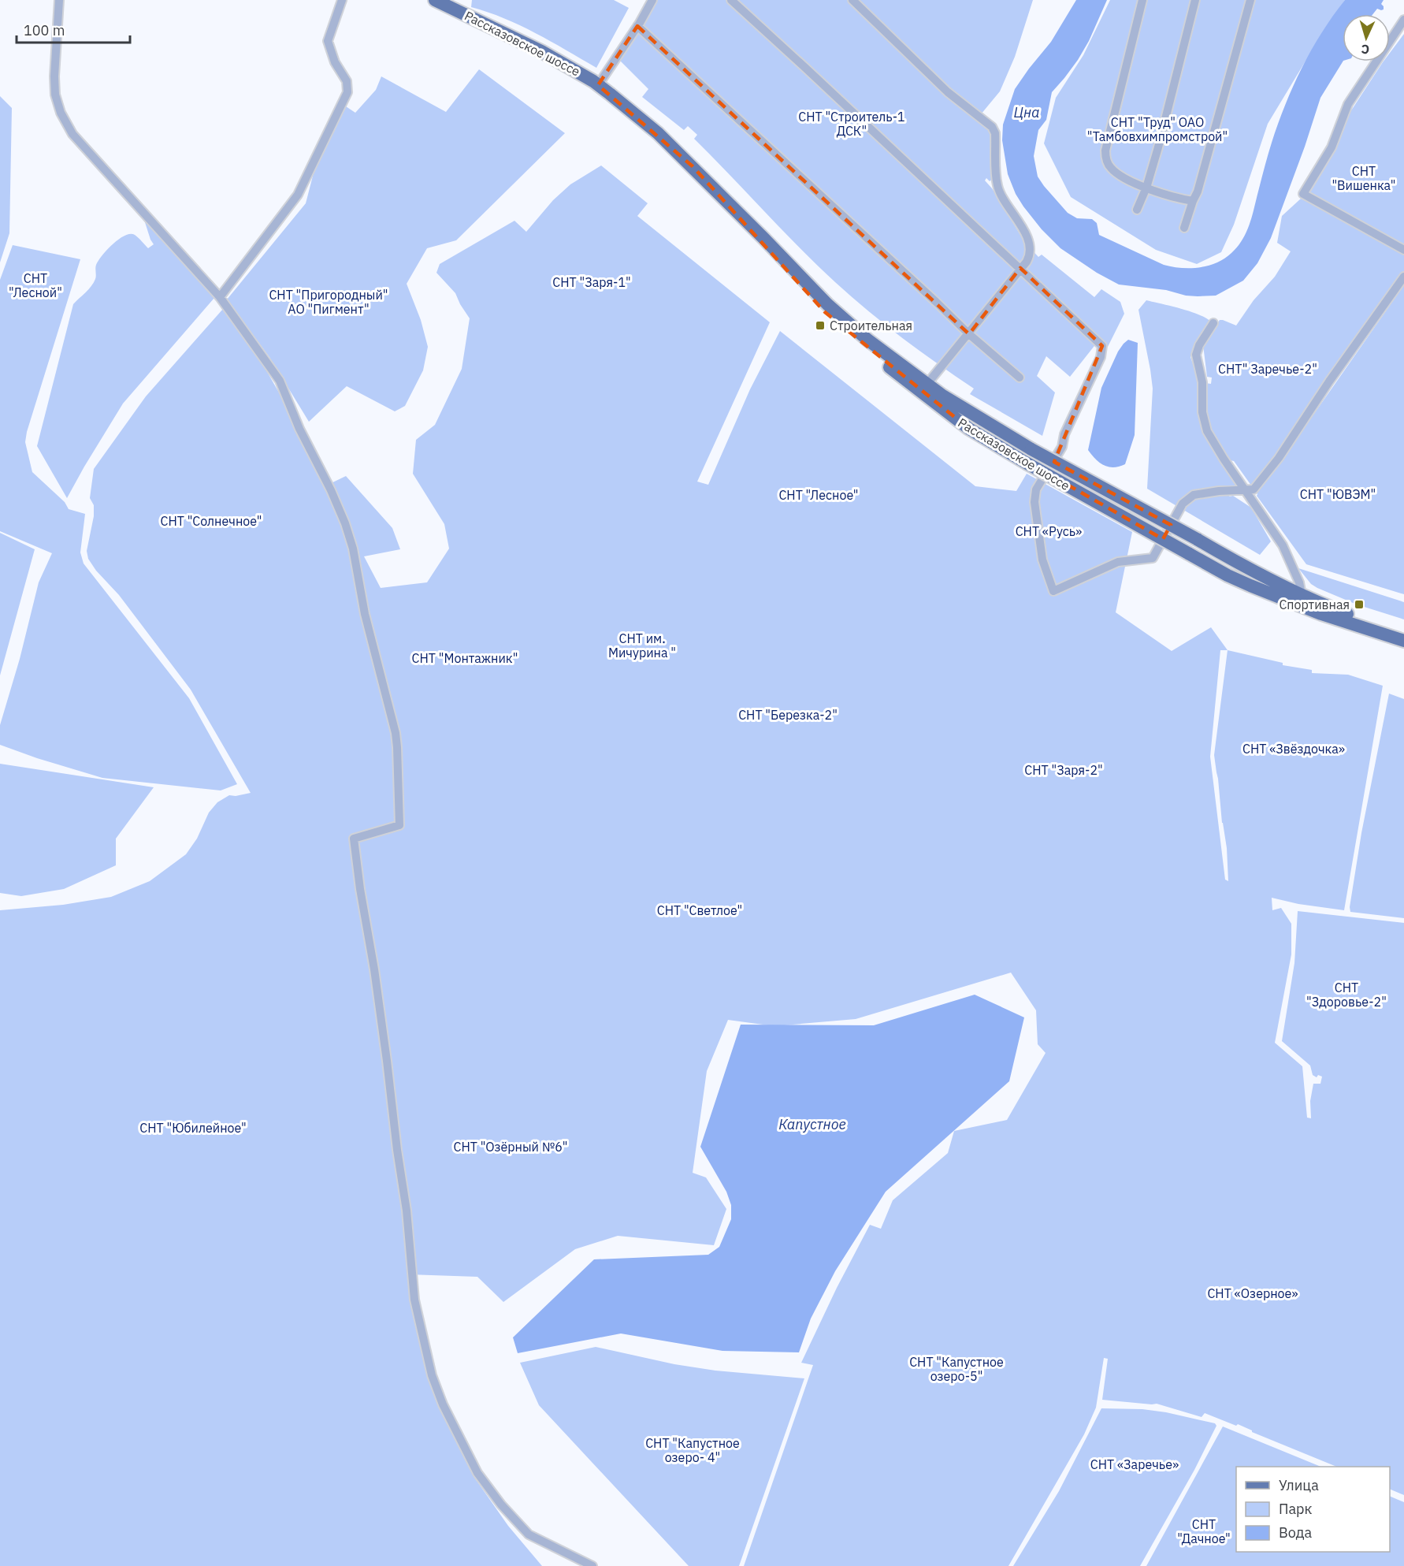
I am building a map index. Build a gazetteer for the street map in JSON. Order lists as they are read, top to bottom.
{
  "streets": {
    "main road": ["Рассказовское шоссе"]
  },
  "water": ["Цна", "Капустное"],
  "parks": [
    "СНТ \"Строитель-1 ДСК\"",
    "СНТ \"Труд\" ОАО \"Тамбовхимпромстрой\"",
    "СНТ \"Вишенка\"",
    "СНТ \"Лесной\"",
    "СНТ \"Заря-1\"",
    "СНТ \"Пригородный\" АО \"Пигмент\"",
    "СНТ\" Заречье-2\"",
    "СНТ \"ЮВЭМ\"",
    "СНТ \"Лесное\"",
    "СНТ \"Солнечное\"",
    "СНТ «Русь»",
    "СНТ им. Мичурина \"",
    "СНТ \"Монтажник\"",
    "СНТ \"Березка-2\"",
    "СНТ «Звёздочка»",
    "СНТ \"Заря-2\"",
    "СНТ \"Светлое\"",
    "СНТ \"Здоровье-2\"",
    "СНТ \"Юбилейное\"",
    "СНТ \"Озёрный №6\"",
    "СНТ «Озерное»",
    "СНТ \"Капустное озеро-5\"",
    "СНТ \"Капустное озеро- 4\"",
    "СНТ «Заречье»",
    "СНТ \"Дачное\""
  ],
  "places": {
    "transit": ["Строительная", "Спортивная"]
  },
  "legend": ["Улица", "Парк", "Вода"],
  "scale_bar": "100 m",
  "north": "bottom"
}
